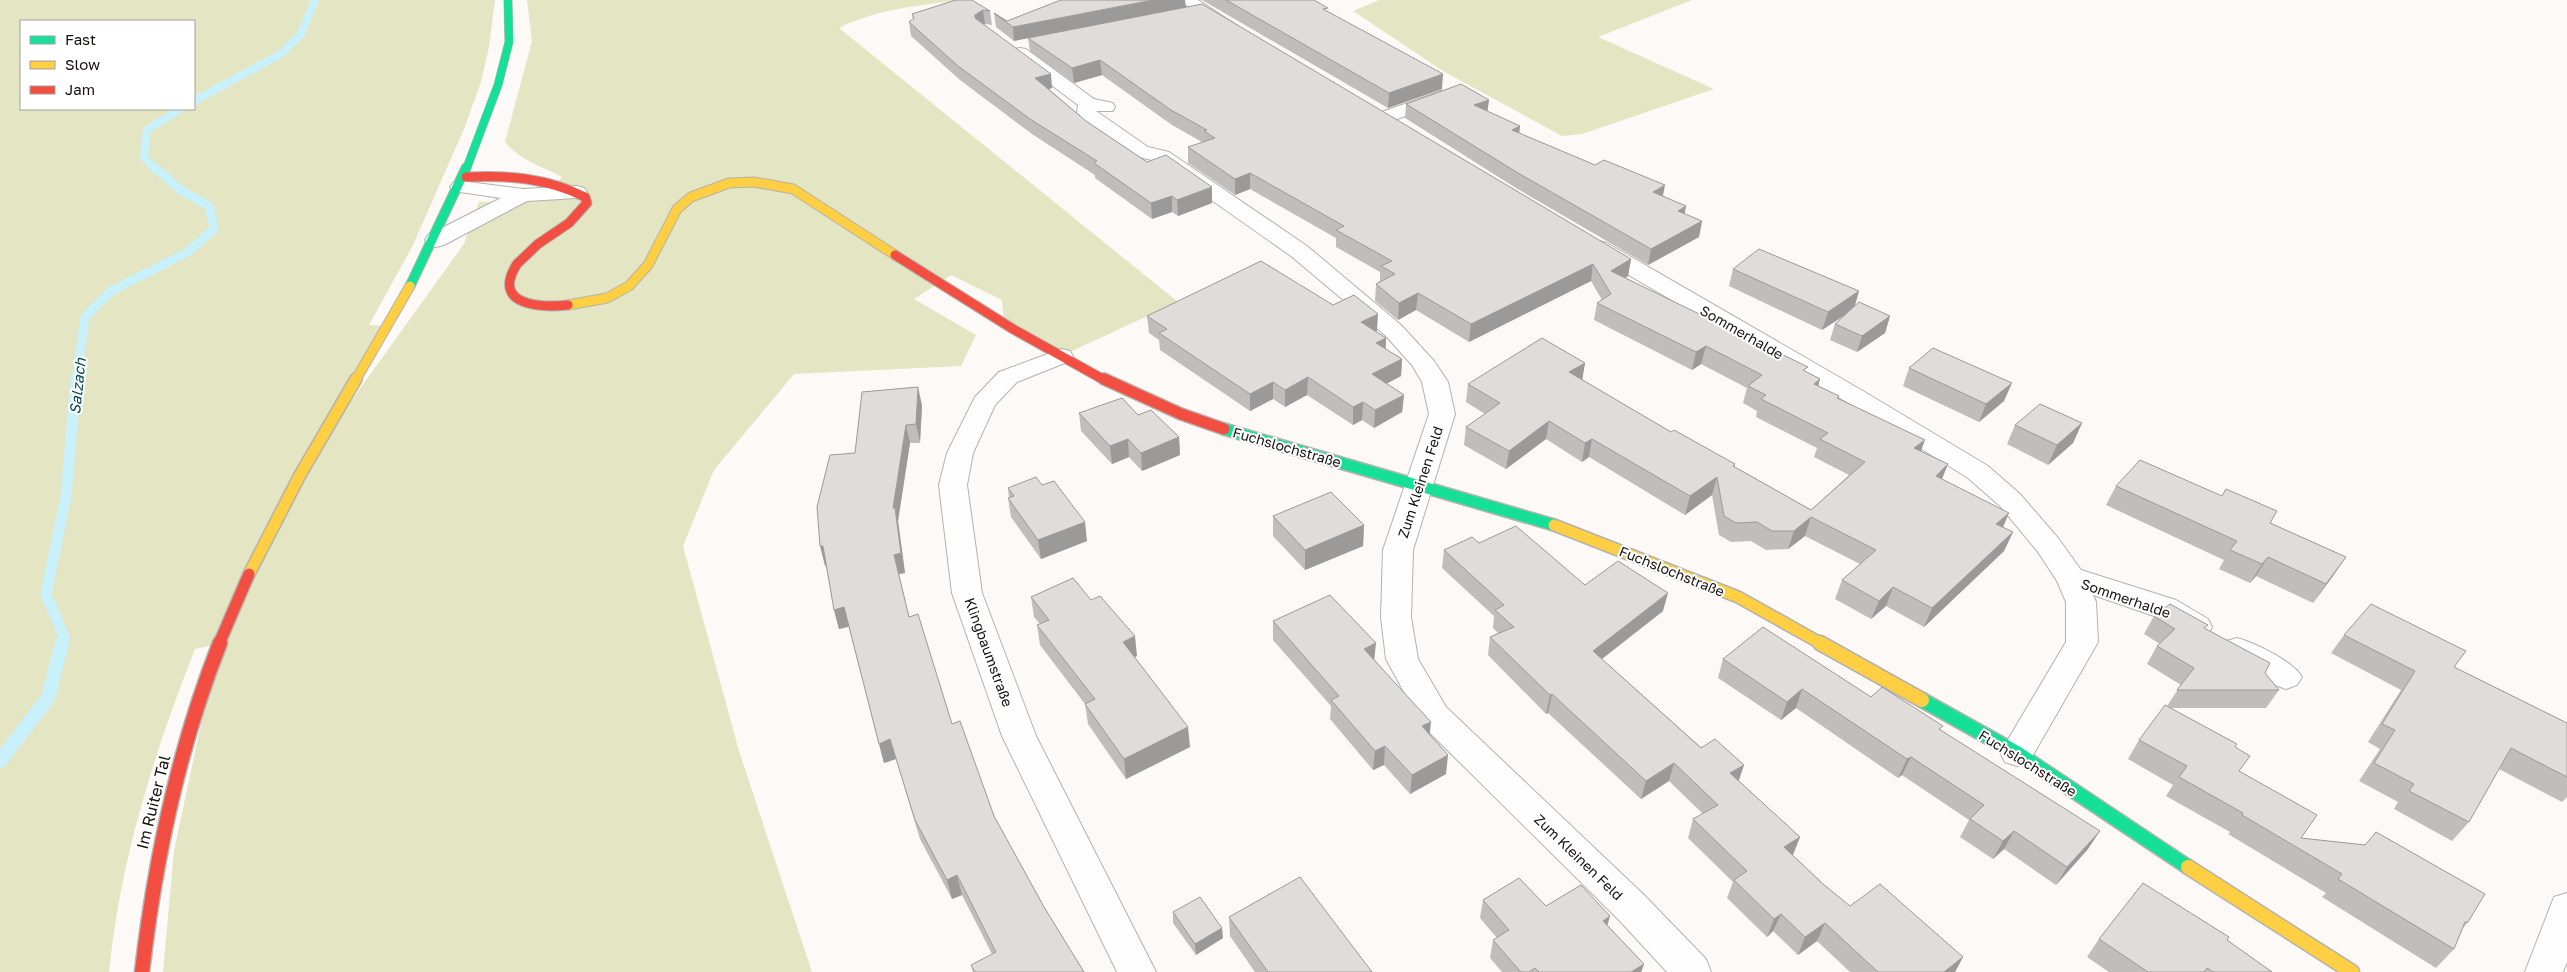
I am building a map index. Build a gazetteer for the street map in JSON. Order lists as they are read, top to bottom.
{
  "streets": {
    "street": [
      "Sommerhalde",
      "Fuchslochstraße",
      "Zum Kleinen Feld",
      "Klingbaumstraße",
      "Im Ruiter Tal"
    ]
  },
  "crossings": [
    ["Sommerhalde", "Fuchslochstraße"],
    ["Fuchslochstraße", "Zum Kleinen Feld"],
    ["Fuchslochstraße", "Klingbaumstraße"]
  ],
  "water": ["Salzach"],
  "legend": ["Fast", "Slow", "Jam"]
}
